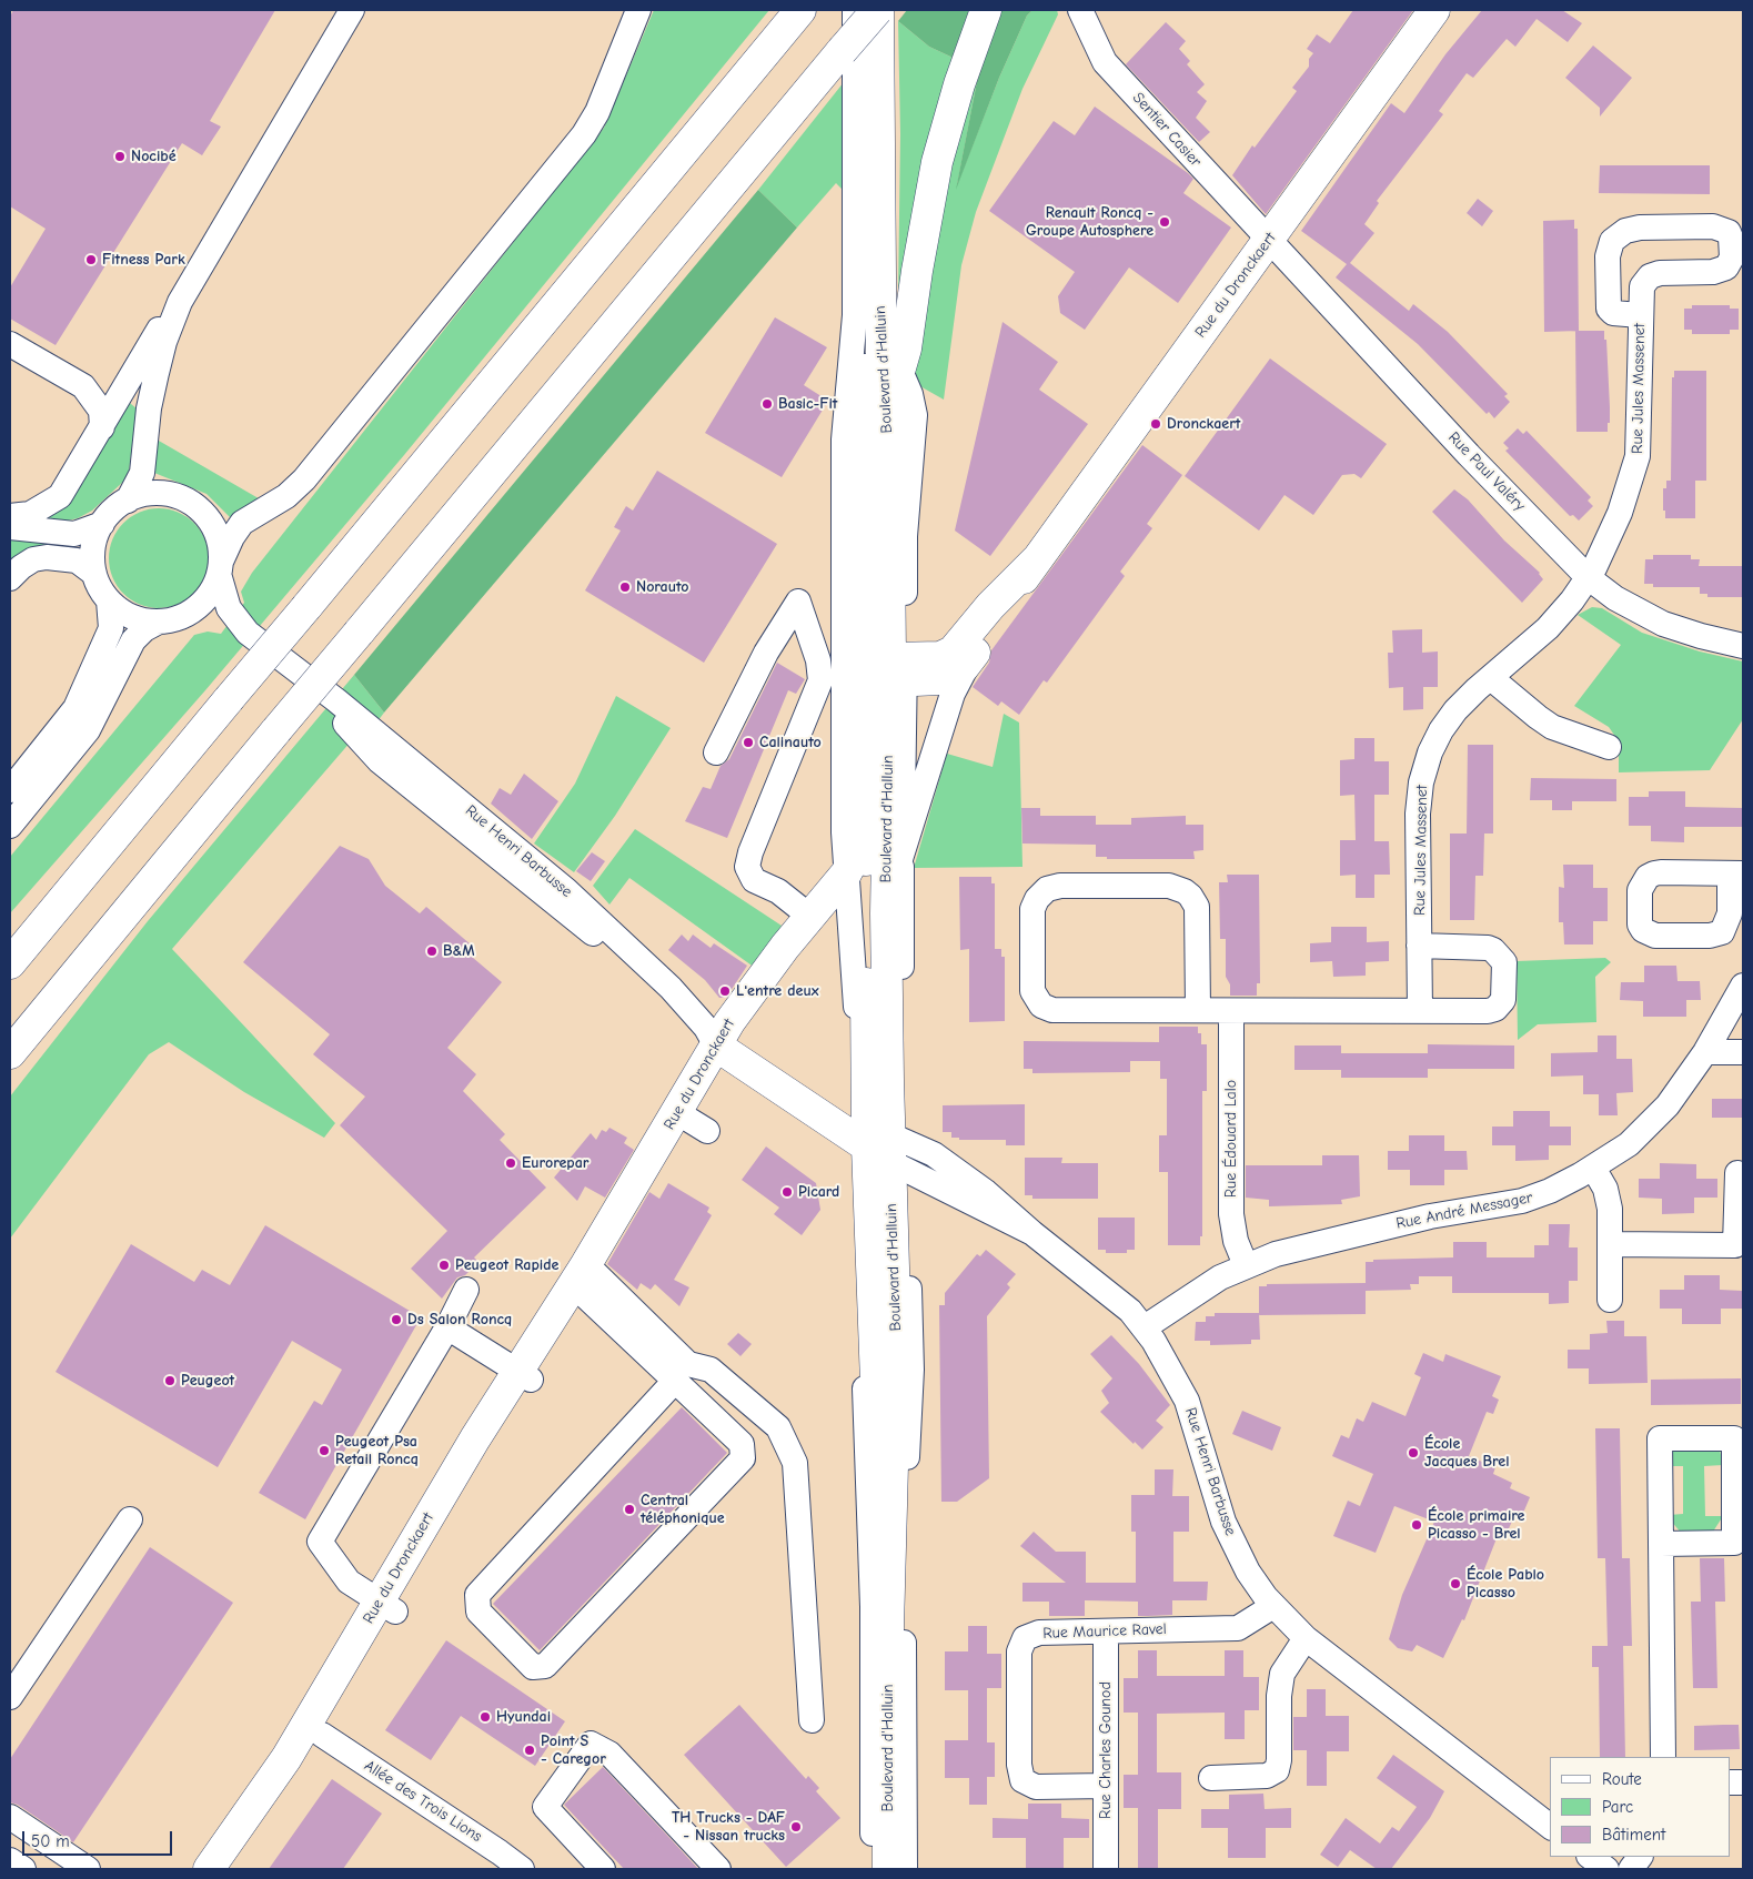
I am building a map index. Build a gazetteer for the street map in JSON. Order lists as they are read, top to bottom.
{
  "streets": {
    "main road": ["Rue du Dronckaert", "Boulevard d'Halluin", "Rue Henri Barbusse"],
    "street": [
      "Sentier Casier",
      "Rue Jules Massenet",
      "Rue Paul Valéry",
      "Rue Édouard Lalo",
      "Rue André Messager",
      "Rue Maurice Ravel",
      "Rue Charles Gounod",
      "Allée des Trois Lions"
    ]
  },
  "crossings": [
    ["Sentier Casier", "Rue du Dronckaert"],
    ["Sentier Casier", "Rue Paul Valéry"],
    ["Rue du Dronckaert", "Boulevard d'Halluin"],
    ["Rue du Dronckaert", "Rue Paul Valéry"],
    ["Rue du Dronckaert", "Rue Henri Barbusse"],
    ["Rue du Dronckaert", "Allée des Trois Lions"],
    ["Boulevard d'Halluin", "Rue Henri Barbusse"],
    ["Rue Jules Massenet", "Rue Paul Valéry"],
    ["Rue Henri Barbusse", "Rue André Messager"],
    ["Rue Henri Barbusse", "Rue Maurice Ravel"],
    ["Rue Édouard Lalo", "Rue André Messager"],
    ["Rue Maurice Ravel", "Rue Charles Gounod"]
  ],
  "places": [
    "Nocibé",
    "Renault Roncq - Groupe Autosphere",
    "Fitness Park",
    "Basic-Fit",
    "Dronckaert",
    "Norauto",
    "Calinauto",
    "B&M",
    "L'entre deux",
    "Eurorepar",
    "Picard",
    "Peugeot Rapide",
    "Ds Salon Roncq",
    "Peugeot",
    "Peugeot Psa Retail Roncq",
    "École Jacques Brel",
    "Central téléphonique",
    "École primaire Picasso - Brel",
    "École Pablo Picasso",
    "Hyundai",
    "Point S - Caregor",
    "TH Trucks - DAF - Nissan trucks"
  ],
  "legend": ["Route", "Parc", "Bâtiment"],
  "scale_bar": "50 m"
}
